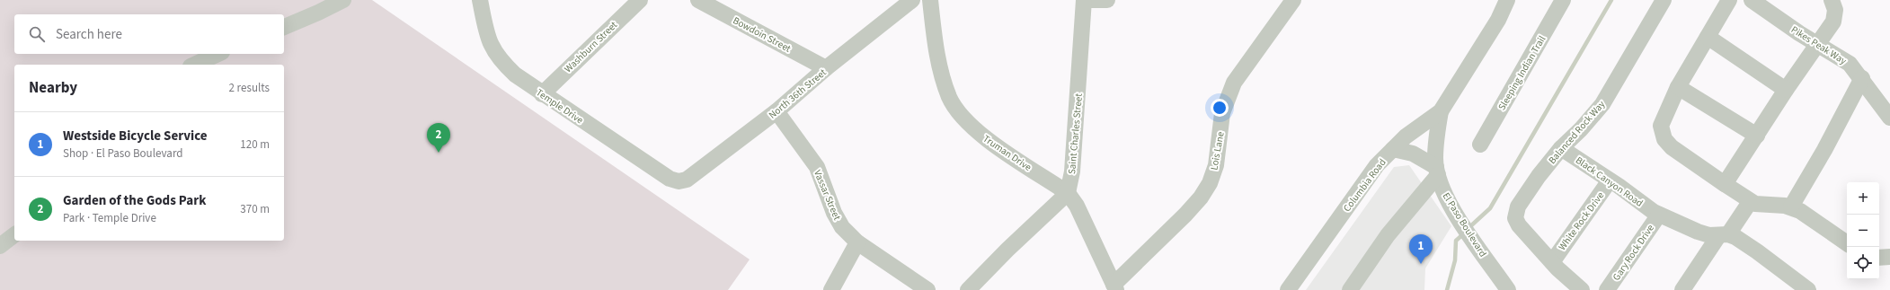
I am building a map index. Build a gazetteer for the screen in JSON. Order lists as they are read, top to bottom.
{
  "streets": {
    "street": [
      "Bowdoin Street",
      "Pikes Peak Way",
      "Washburn Street",
      "Sleeping Indian Trail",
      "North 36th Street",
      "Temple Drive",
      "Balanced Rock Way",
      "Saint Charles Street",
      "Lois Lane",
      "Truman Drive",
      "Black Canyon Road",
      "Columbia Road",
      "Vassar Street",
      "White Rock Drive",
      "El Paso Boulevard",
      "Gary Rock Drive"
    ]
  },
  "crossings": [
    ["Bowdoin Street", "North 36th Street"],
    ["Washburn Street", "Temple Drive"],
    ["North 36th Street", "Temple Drive"],
    ["North 36th Street", "Vassar Street"],
    ["Balanced Rock Way", "Black Canyon Road"],
    ["Balanced Rock Way", "White Rock Drive"],
    ["Saint Charles Street", "Truman Drive"],
    ["Lois Lane", "Truman Drive"],
    ["Black Canyon Road", "White Rock Drive"],
    ["Black Canyon Road", "Gary Rock Drive"],
    ["Columbia Road", "El Paso Boulevard"]
  ],
  "page": {
    "search": "Search here",
    "heading": ["Nearby", "2 results"],
    "list": [
      {
        "mark": "1",
        "name": "Westside Bicycle Service",
        "note": "Shop · El Paso Boulevard",
        "value": "120 m"
      },
      {
        "mark": "2",
        "name": "Garden of the Gods Park",
        "note": "Park · Temple Drive",
        "value": "370 m"
      }
    ],
    "pins": ["2", "1"],
    "map_buttons": ["+", "−"]
  }
}
